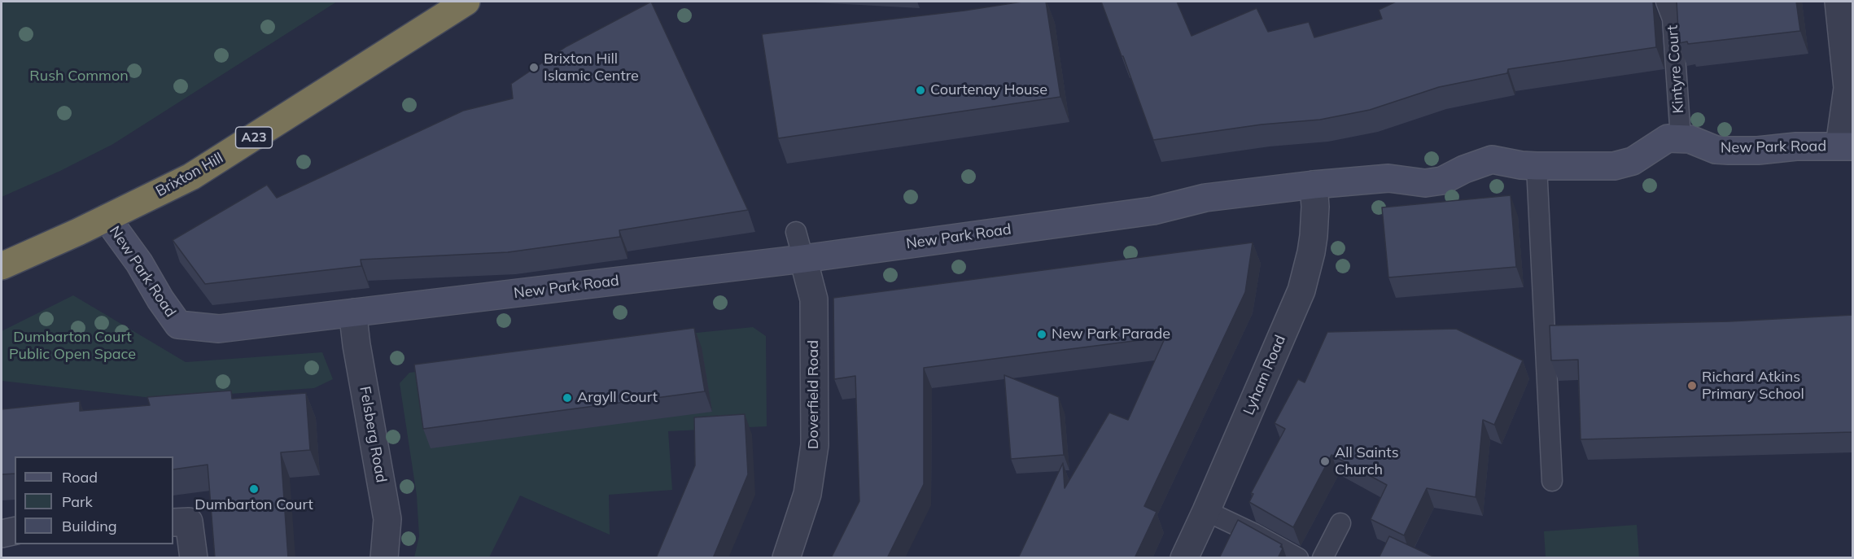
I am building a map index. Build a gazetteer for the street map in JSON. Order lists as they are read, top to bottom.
{
  "streets": {
    "highway": ["A23", "Brixton Hill"],
    "street": [
      "New Park Road",
      "Lyham Road",
      "Doverfield Road",
      "Felsberg Road"
    ],
    "lane": ["Kintyre Court"]
  },
  "crossings": [
    ["Kintyre Court", "New Park Road"],
    ["New Park Road", "Brixton Hill"],
    ["New Park Road", "Lyham Road"],
    ["New Park Road", "Doverfield Road"],
    ["New Park Road", "Felsberg Road"]
  ],
  "parks": ["Rush Common", "Dumbarton Court Public Open Space"],
  "places": [
    "Brixton Hill Islamic Centre",
    "Courtenay House",
    "New Park Parade",
    "Richard Atkins Primary School",
    "Argyll Court",
    "All Saints Church",
    "Dumbarton Court"
  ],
  "legend": ["Road", "Park", "Building"]
}
